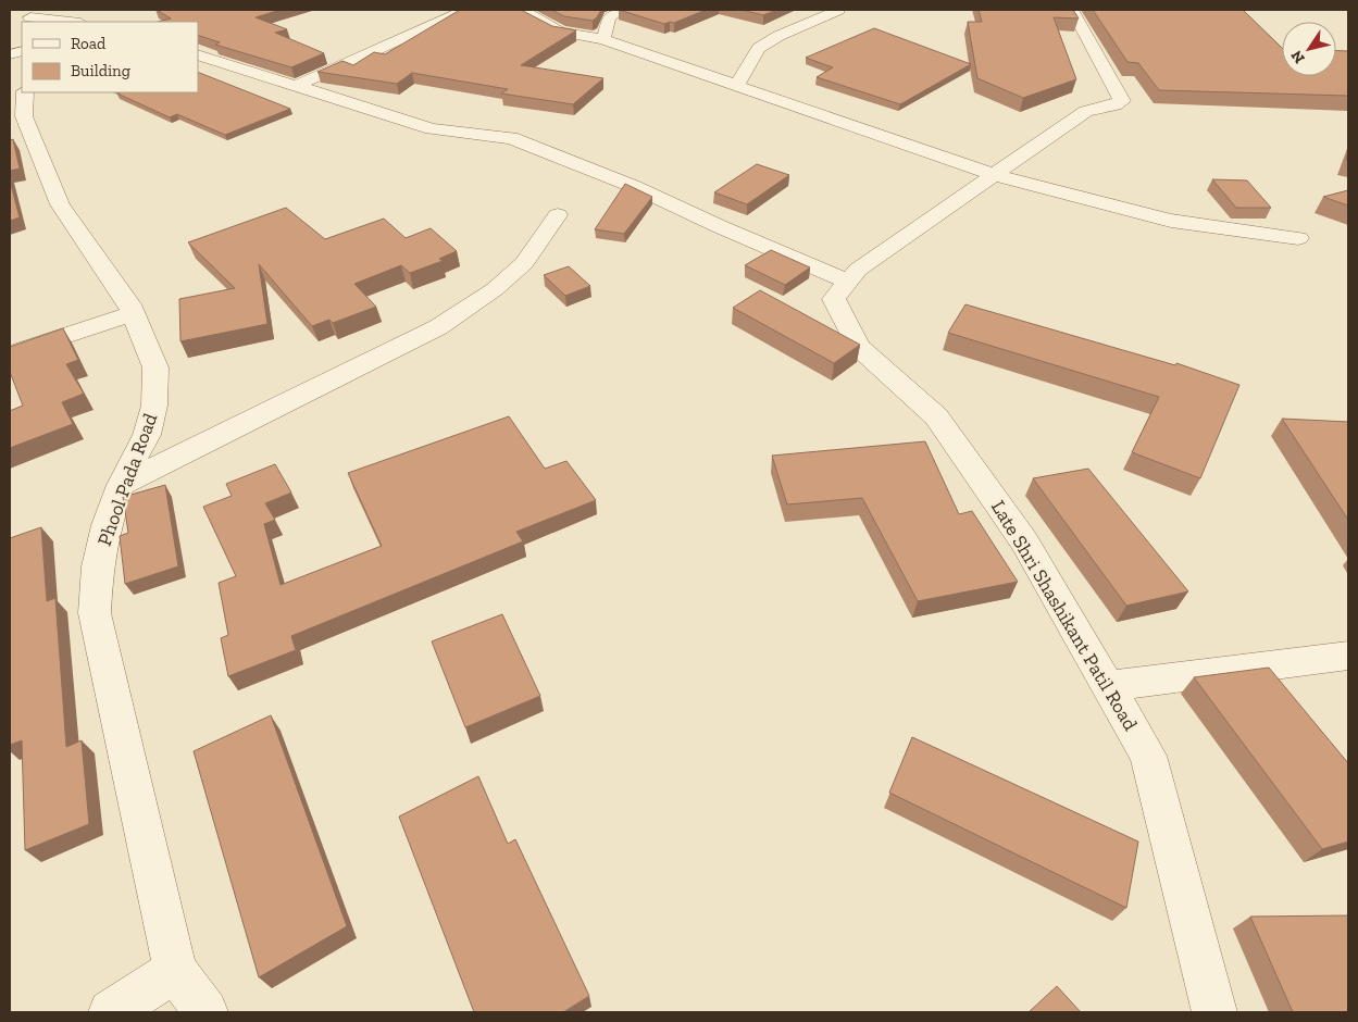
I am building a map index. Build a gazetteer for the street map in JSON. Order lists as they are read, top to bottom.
{
  "streets": {
    "street": ["Phool Pada Road", "Late Shri Shashikant Patil Road"]
  },
  "legend": ["Road", "Building"],
  "north": "bottom left"
}
